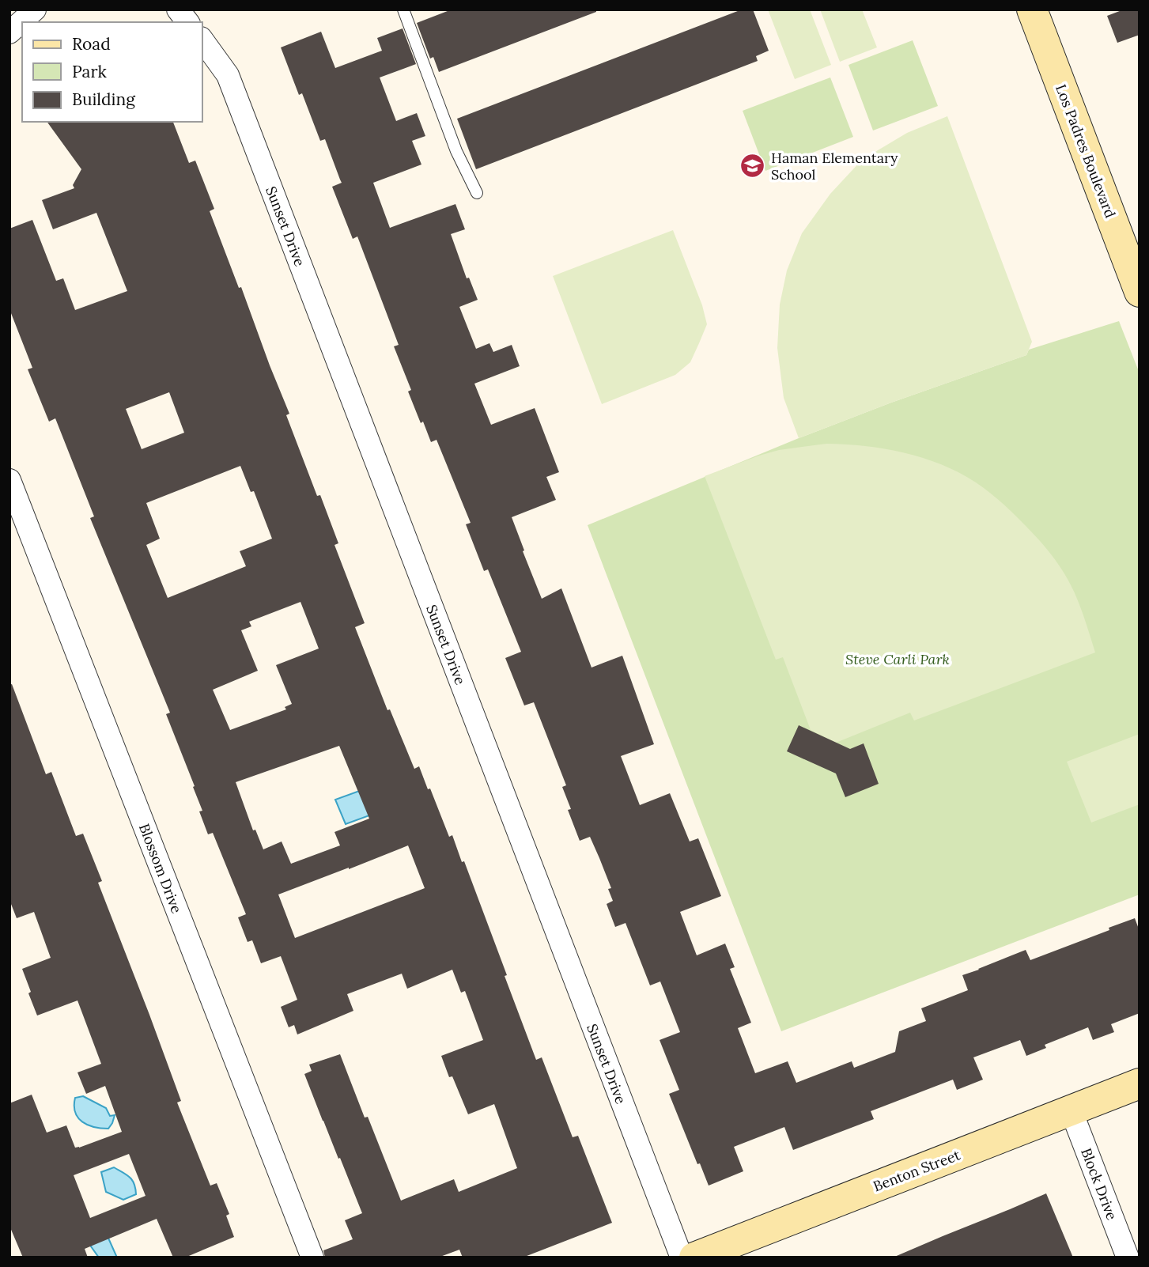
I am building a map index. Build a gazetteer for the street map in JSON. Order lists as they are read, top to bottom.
{
  "streets": {
    "main road": ["Los Padres Boulevard", "Benton Street"],
    "street": ["Sunset Drive", "Blossom Drive", "Block Drive"]
  },
  "crossings": [
    ["Benton Street", "Block Drive"]
  ],
  "parks": ["Steve Carli Park"],
  "places": {
    "school or university": ["Haman Elementary School"]
  },
  "legend": ["Road", "Park", "Building"]
}
